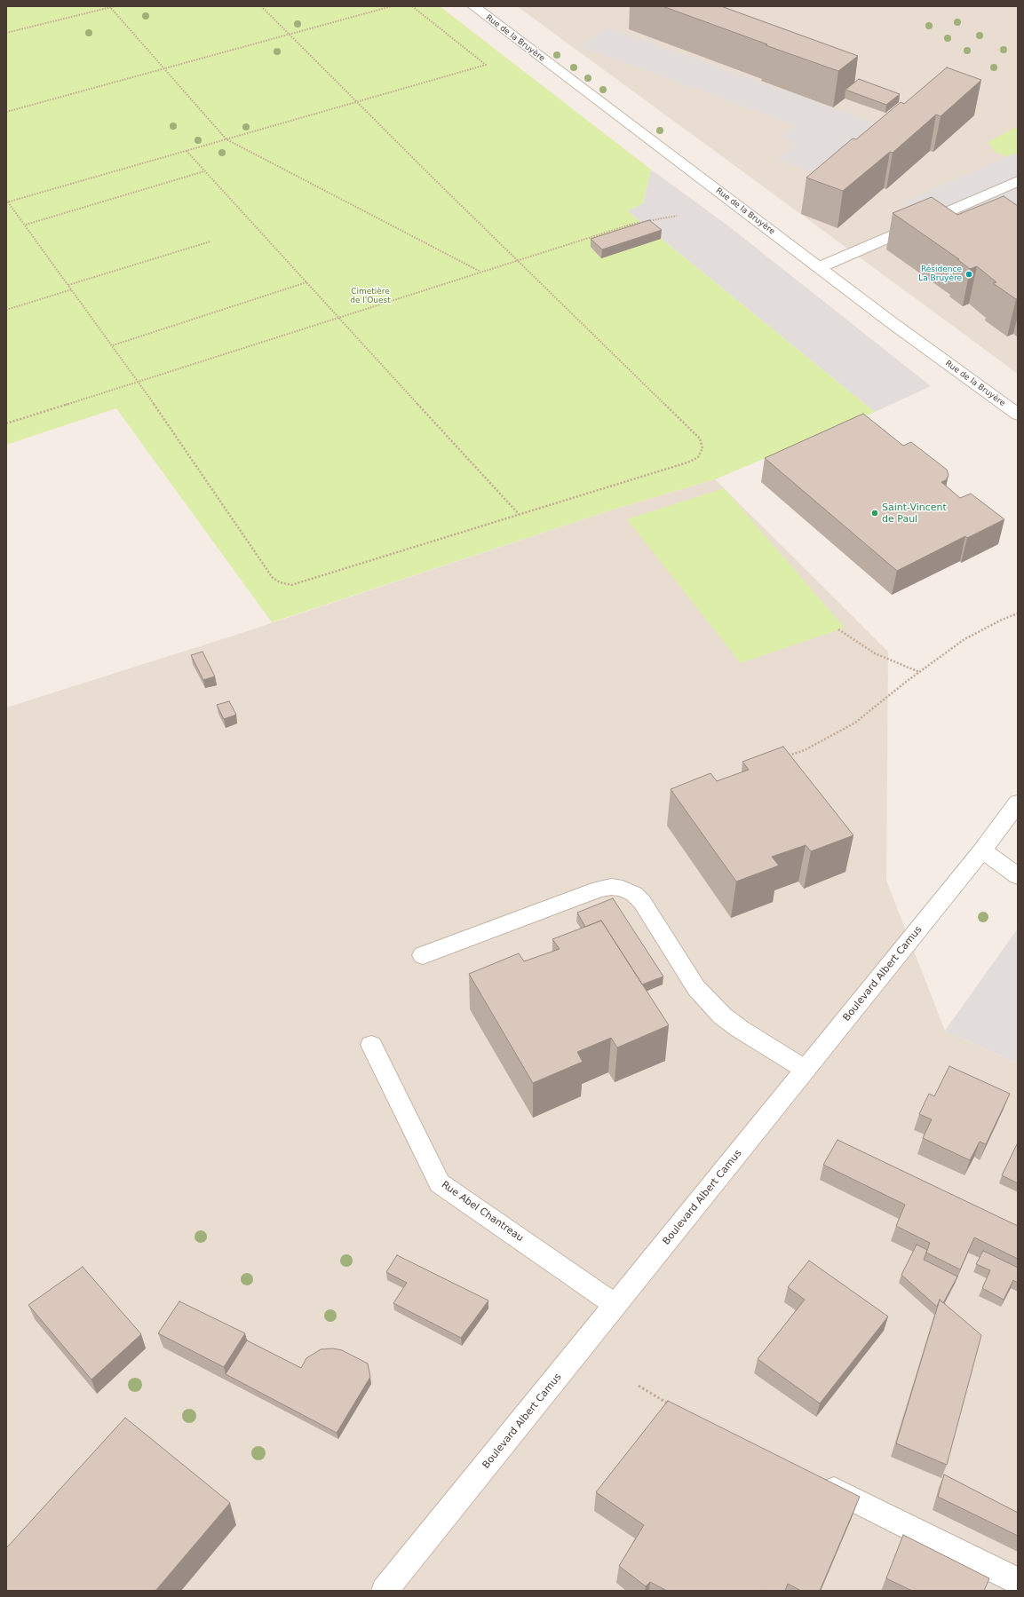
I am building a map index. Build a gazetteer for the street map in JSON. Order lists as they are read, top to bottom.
{
  "streets": {
    "street": ["Rue de la Bruyère", "Boulevard Albert Camus", "Rue Abel Chantreau"]
  },
  "crossings": [
    ["Boulevard Albert Camus", "Rue Abel Chantreau"]
  ],
  "parks": ["Cimetière de l'Ouest"],
  "places": ["Résidence La Bruyère", "Saint-Vincent de Paul"]
}
